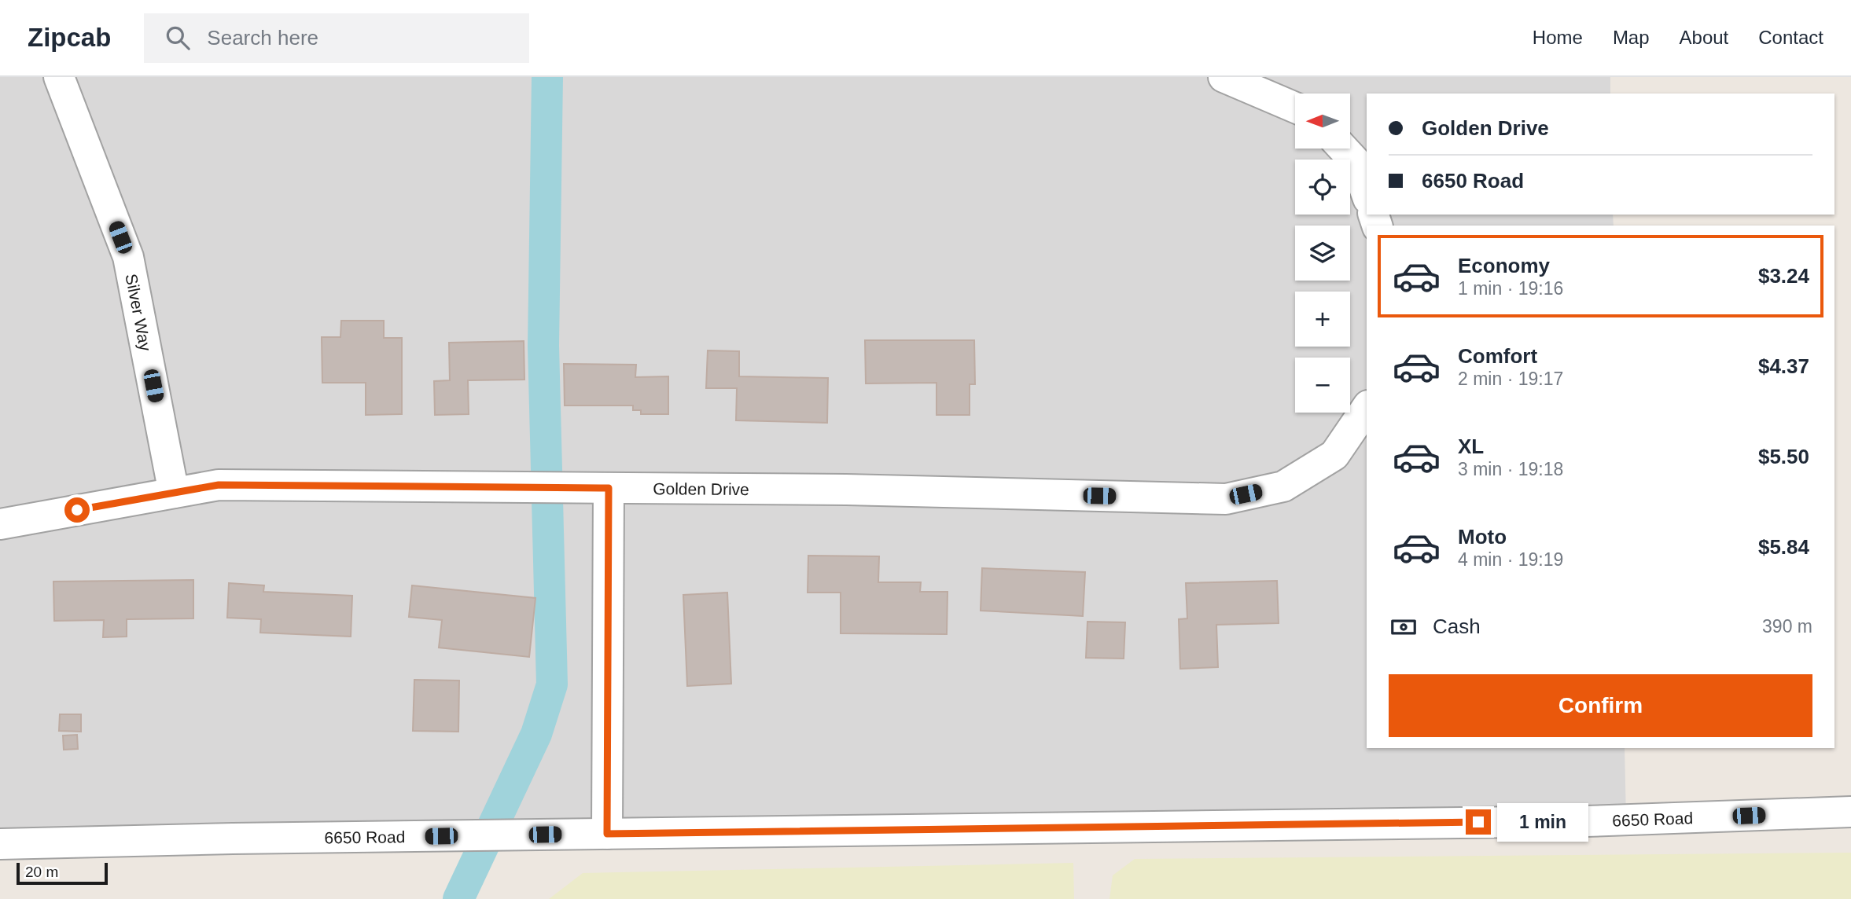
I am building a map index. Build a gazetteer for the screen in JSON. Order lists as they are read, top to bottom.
{
  "streets": {
    "street": ["Silver Way", "Golden Drive", "6650 Road"]
  },
  "crossings": [
    ["Silver Way", "Golden Drive"]
  ],
  "scale_bar": "20 m",
  "north": "left",
  "page": {
    "header": "Zipcab",
    "search": "Search here",
    "nav": [
      "Home",
      "Map",
      "About",
      "Contact"
    ],
    "map_buttons": ["+", "−"],
    "banner": ["Golden Drive", "6650 Road"],
    "list": [
      {
        "name": "Economy",
        "note": "1 min · 19:16",
        "value": "$3.24"
      },
      {
        "name": "Comfort",
        "note": "2 min · 19:17",
        "value": "$4.37"
      },
      {
        "name": "XL",
        "note": "3 min · 19:18",
        "value": "$5.50"
      },
      {
        "name": "Moto",
        "note": "4 min · 19:19",
        "value": "$5.84"
      }
    ],
    "pay": ["Cash", "390 m"],
    "buttons": "Confirm",
    "bubble": "1 min",
    "scale": "20 m"
  }
}
